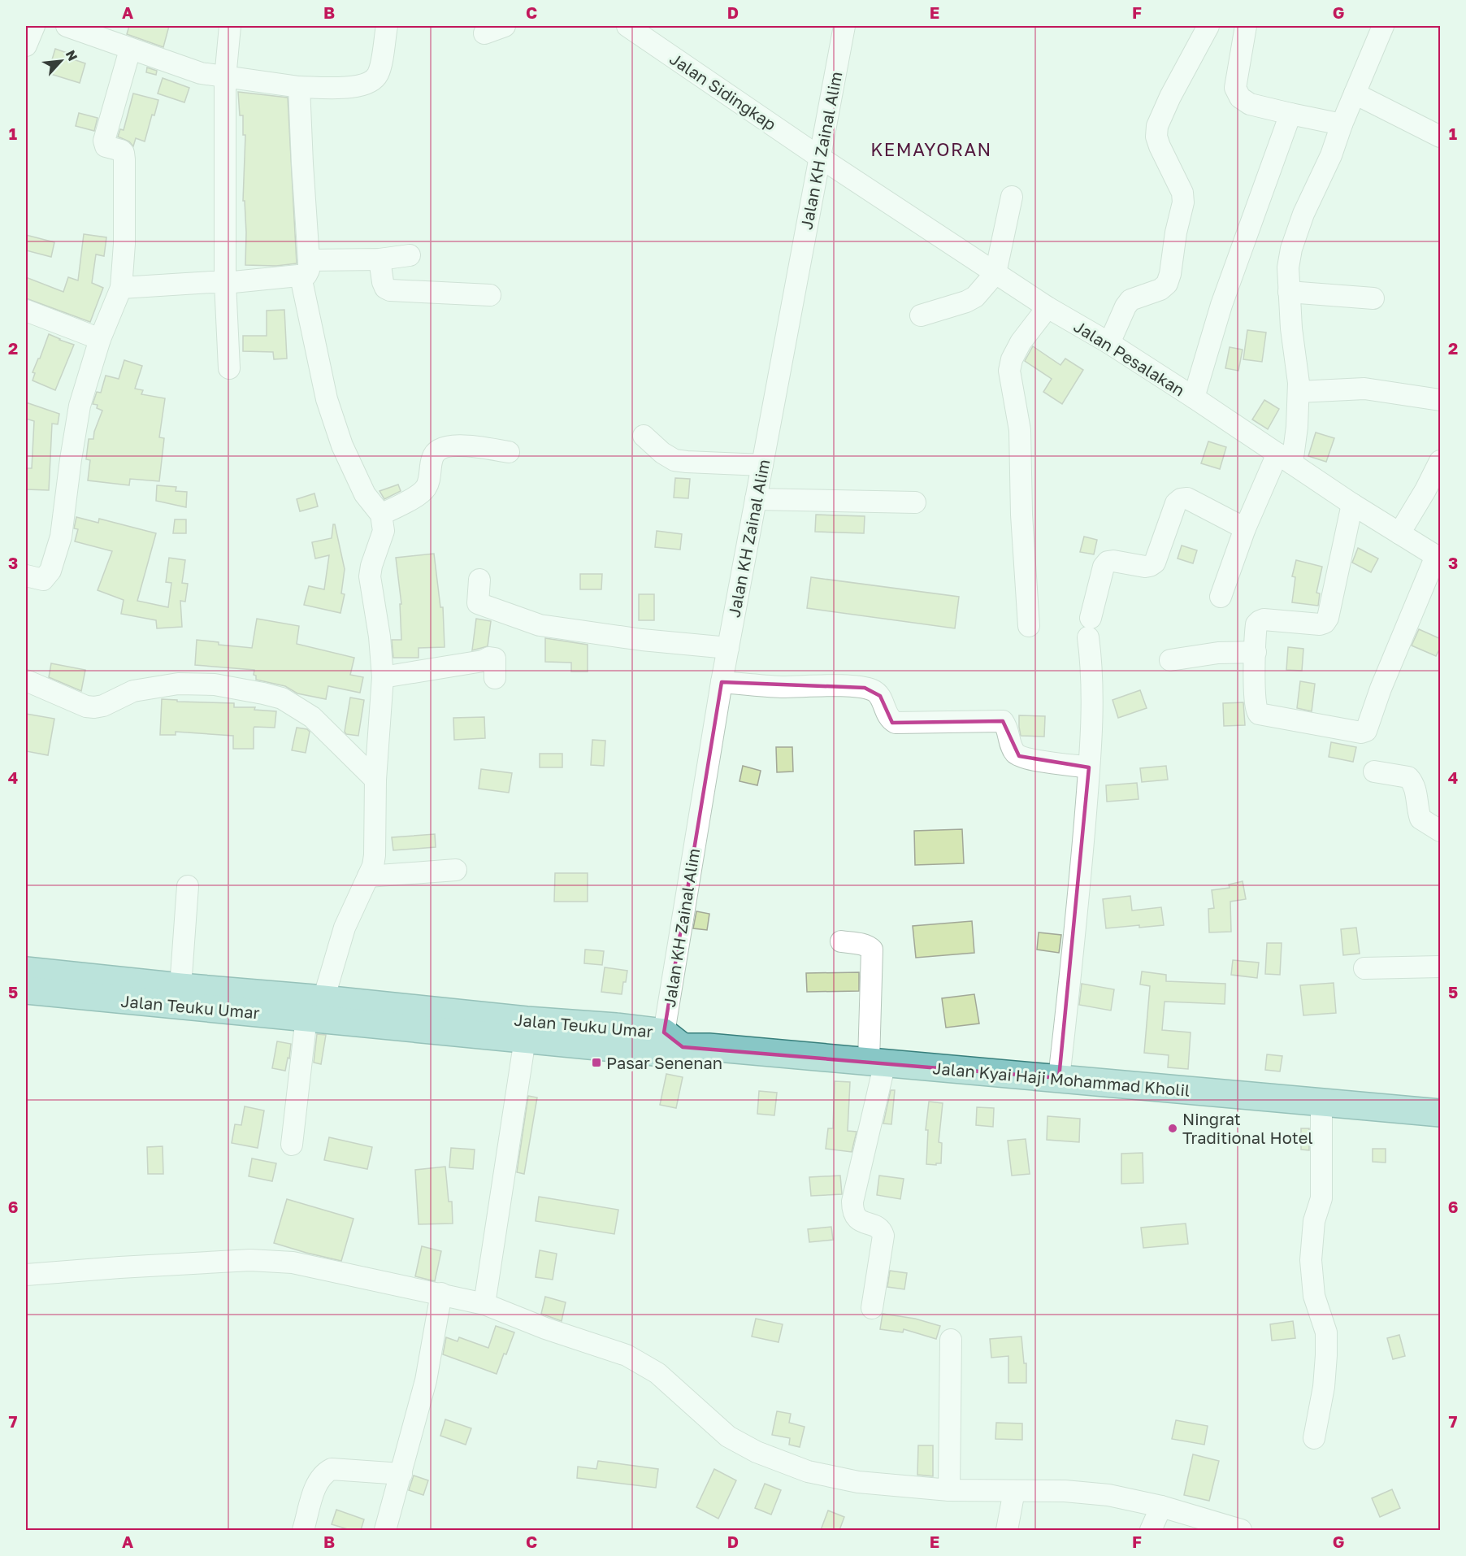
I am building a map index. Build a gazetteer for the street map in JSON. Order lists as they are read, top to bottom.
{
  "streets": {
    "main road": ["Jalan Teuku Umar", "Jalan Kyai Haji Mohammad Kholil"],
    "street": ["Jalan Sidingkap", "Jalan KH Zainal Alim", "Jalan Pesalakan"]
  },
  "crossings": [
    ["Jalan Sidingkap", "Jalan KH Zainal Alim"],
    ["Jalan Sidingkap", "Jalan Pesalakan"],
    ["Jalan KH Zainal Alim", "Jalan Pesalakan"],
    ["Jalan KH Zainal Alim", "Jalan Teuku Umar"],
    ["Jalan KH Zainal Alim", "Jalan Kyai Haji Mohammad Kholil"],
    ["Jalan Teuku Umar", "Jalan Kyai Haji Mohammad Kholil"]
  ],
  "districts": ["KEMAYORAN"],
  "places": {
    "transit": ["Pasar Senenan"],
    "other": ["Ningrat Traditional Hotel"]
  },
  "north": "top right",
  "grid": {
    "columns": [
      "A",
      "B",
      "C",
      "D",
      "E",
      "F",
      "G"
    ],
    "rows": [
      "1",
      "2",
      "3",
      "4",
      "5",
      "6",
      "7"
    ]
  }
}
